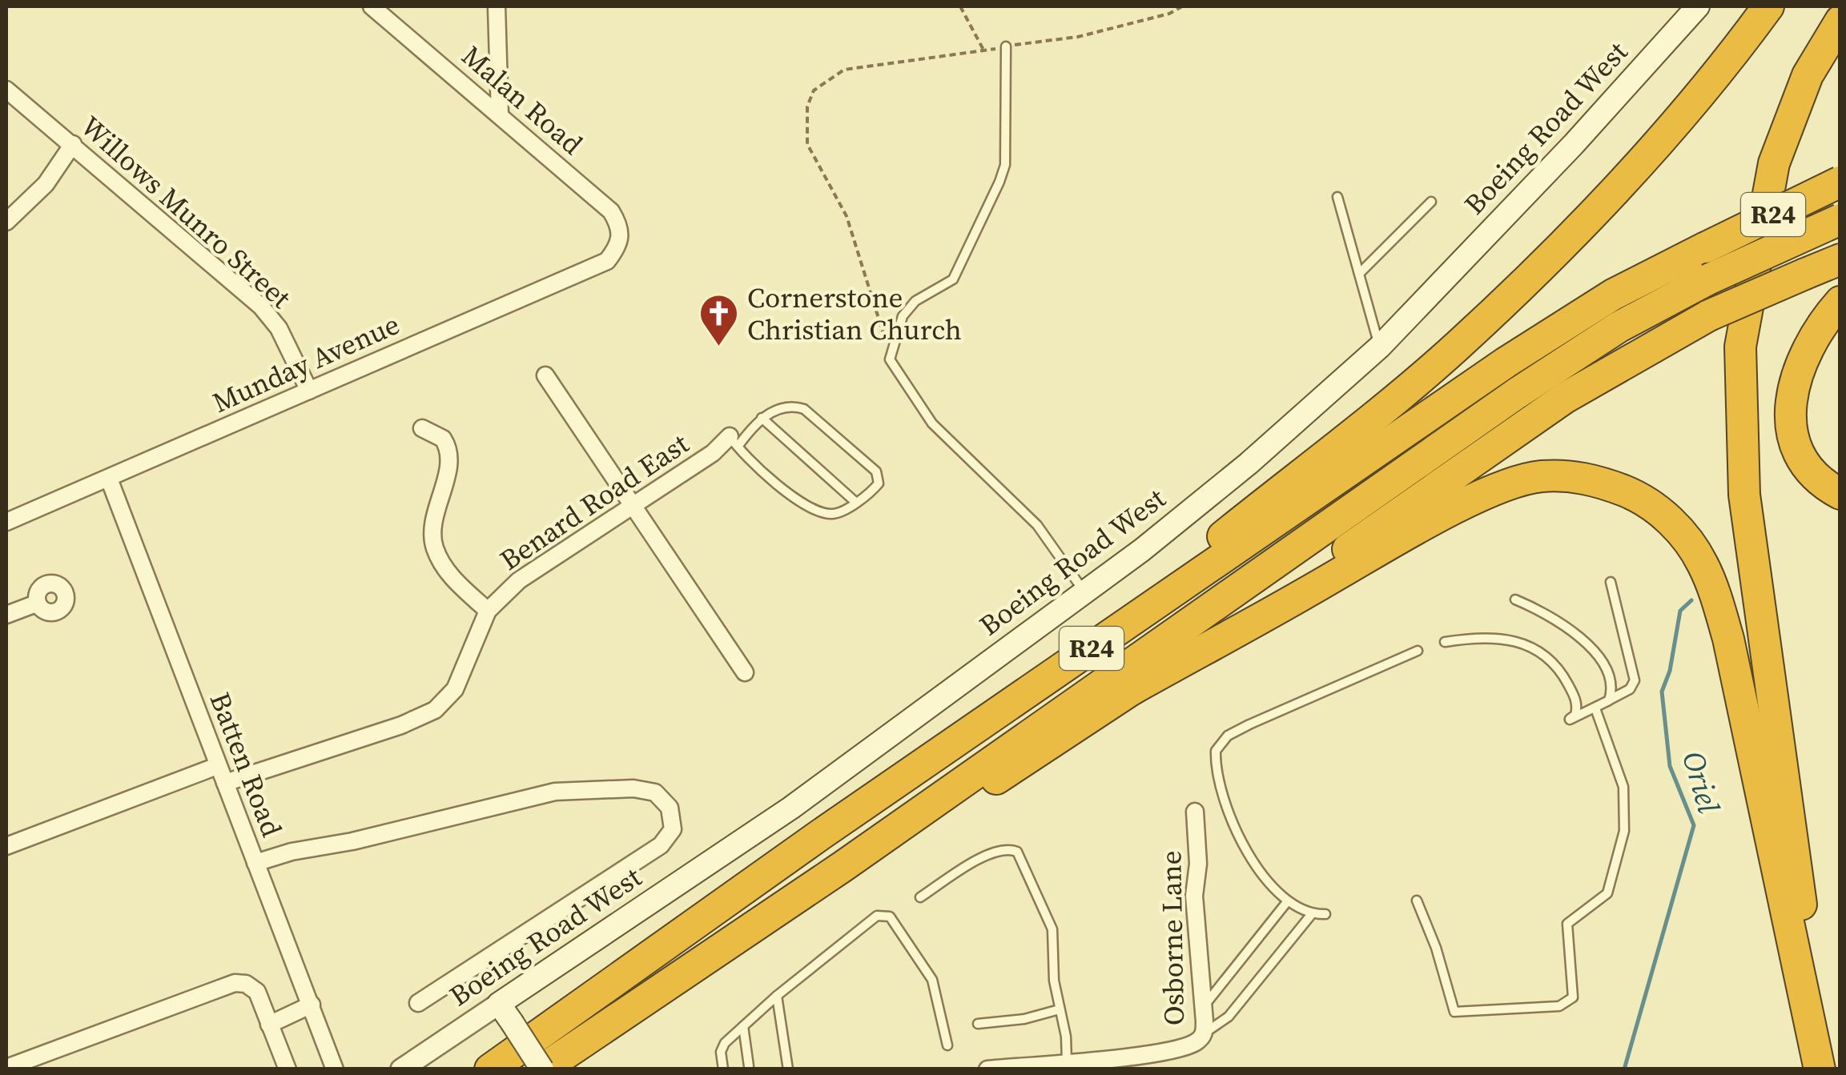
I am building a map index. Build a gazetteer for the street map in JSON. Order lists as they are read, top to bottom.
{
  "streets": {
    "highway": ["R24"],
    "main road": ["Boeing Road West"],
    "street": [
      "Malan Road",
      "Willows Munro Street",
      "Munday Avenue",
      "Benard Road East",
      "Batten Road",
      "Osborne Lane"
    ]
  },
  "crossings": [
    ["Malan Road", "Munday Avenue"],
    ["Willows Munro Street", "Munday Avenue"],
    ["Munday Avenue", "Batten Road"],
    ["Benard Road East", "Batten Road"]
  ],
  "water": ["Oriel"],
  "places": {
    "church": ["Cornerstone Christian Church"]
  }
}
